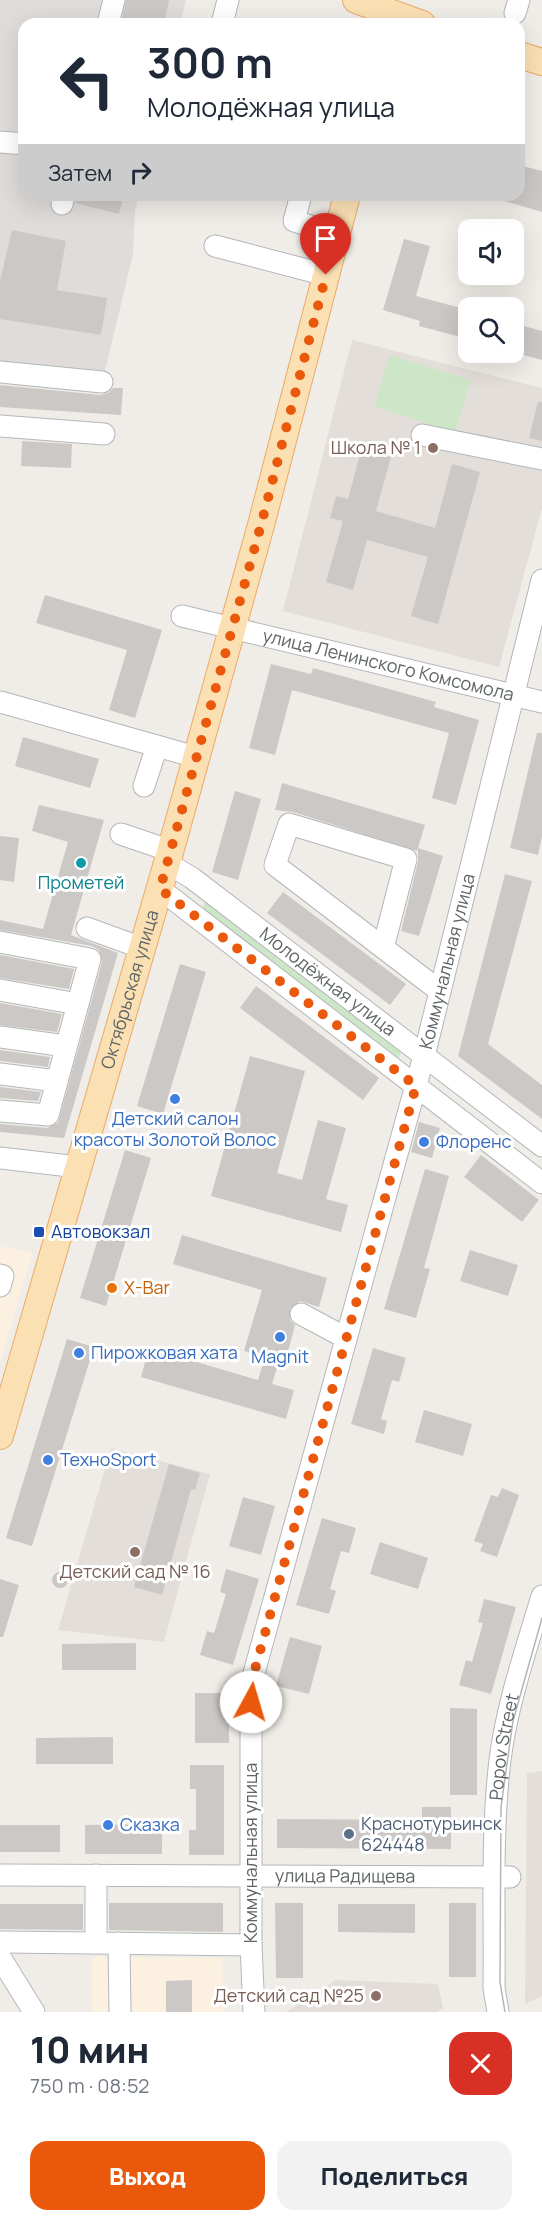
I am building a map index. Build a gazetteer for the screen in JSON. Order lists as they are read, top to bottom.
{
  "streets": {
    "main road": ["Октябрьская улица"],
    "street": [
      "улица Ленинского Комсомола",
      "Коммунальная улица",
      "Молодёжная улица",
      "Popov Street",
      "улица Радищева"
    ]
  },
  "crossings": [
    ["улица Ленинского Комсомола", "Коммунальная улица"],
    ["улица Ленинского Комсомола", "Октябрьская улица"],
    ["Коммунальная улица", "Молодёжная улица"],
    ["Коммунальная улица", "улица Радищева"],
    ["Молодёжная улица", "Октябрьская улица"],
    ["Popov Street", "улица Радищева"]
  ],
  "places": {
    "other": [
      "Школа № 1",
      "Прометей",
      "Детский салон красоты Золотой Волос",
      "Флоренс",
      "X-Bar",
      "Magnit",
      "Пирожковая хата",
      "ТехноSport",
      "Детский сад № 16",
      "Сказка",
      "Краснотурьинск 624448",
      "Детский сад №25"
    ],
    "transit": ["Автовокзал"]
  },
  "page": {
    "turn": ["300 m", "Молодёжная улица"],
    "then": "Затем",
    "heading": ["10 мин", "750 m · 08:52"],
    "buttons": ["Выход", "Поделиться"]
  }
}
